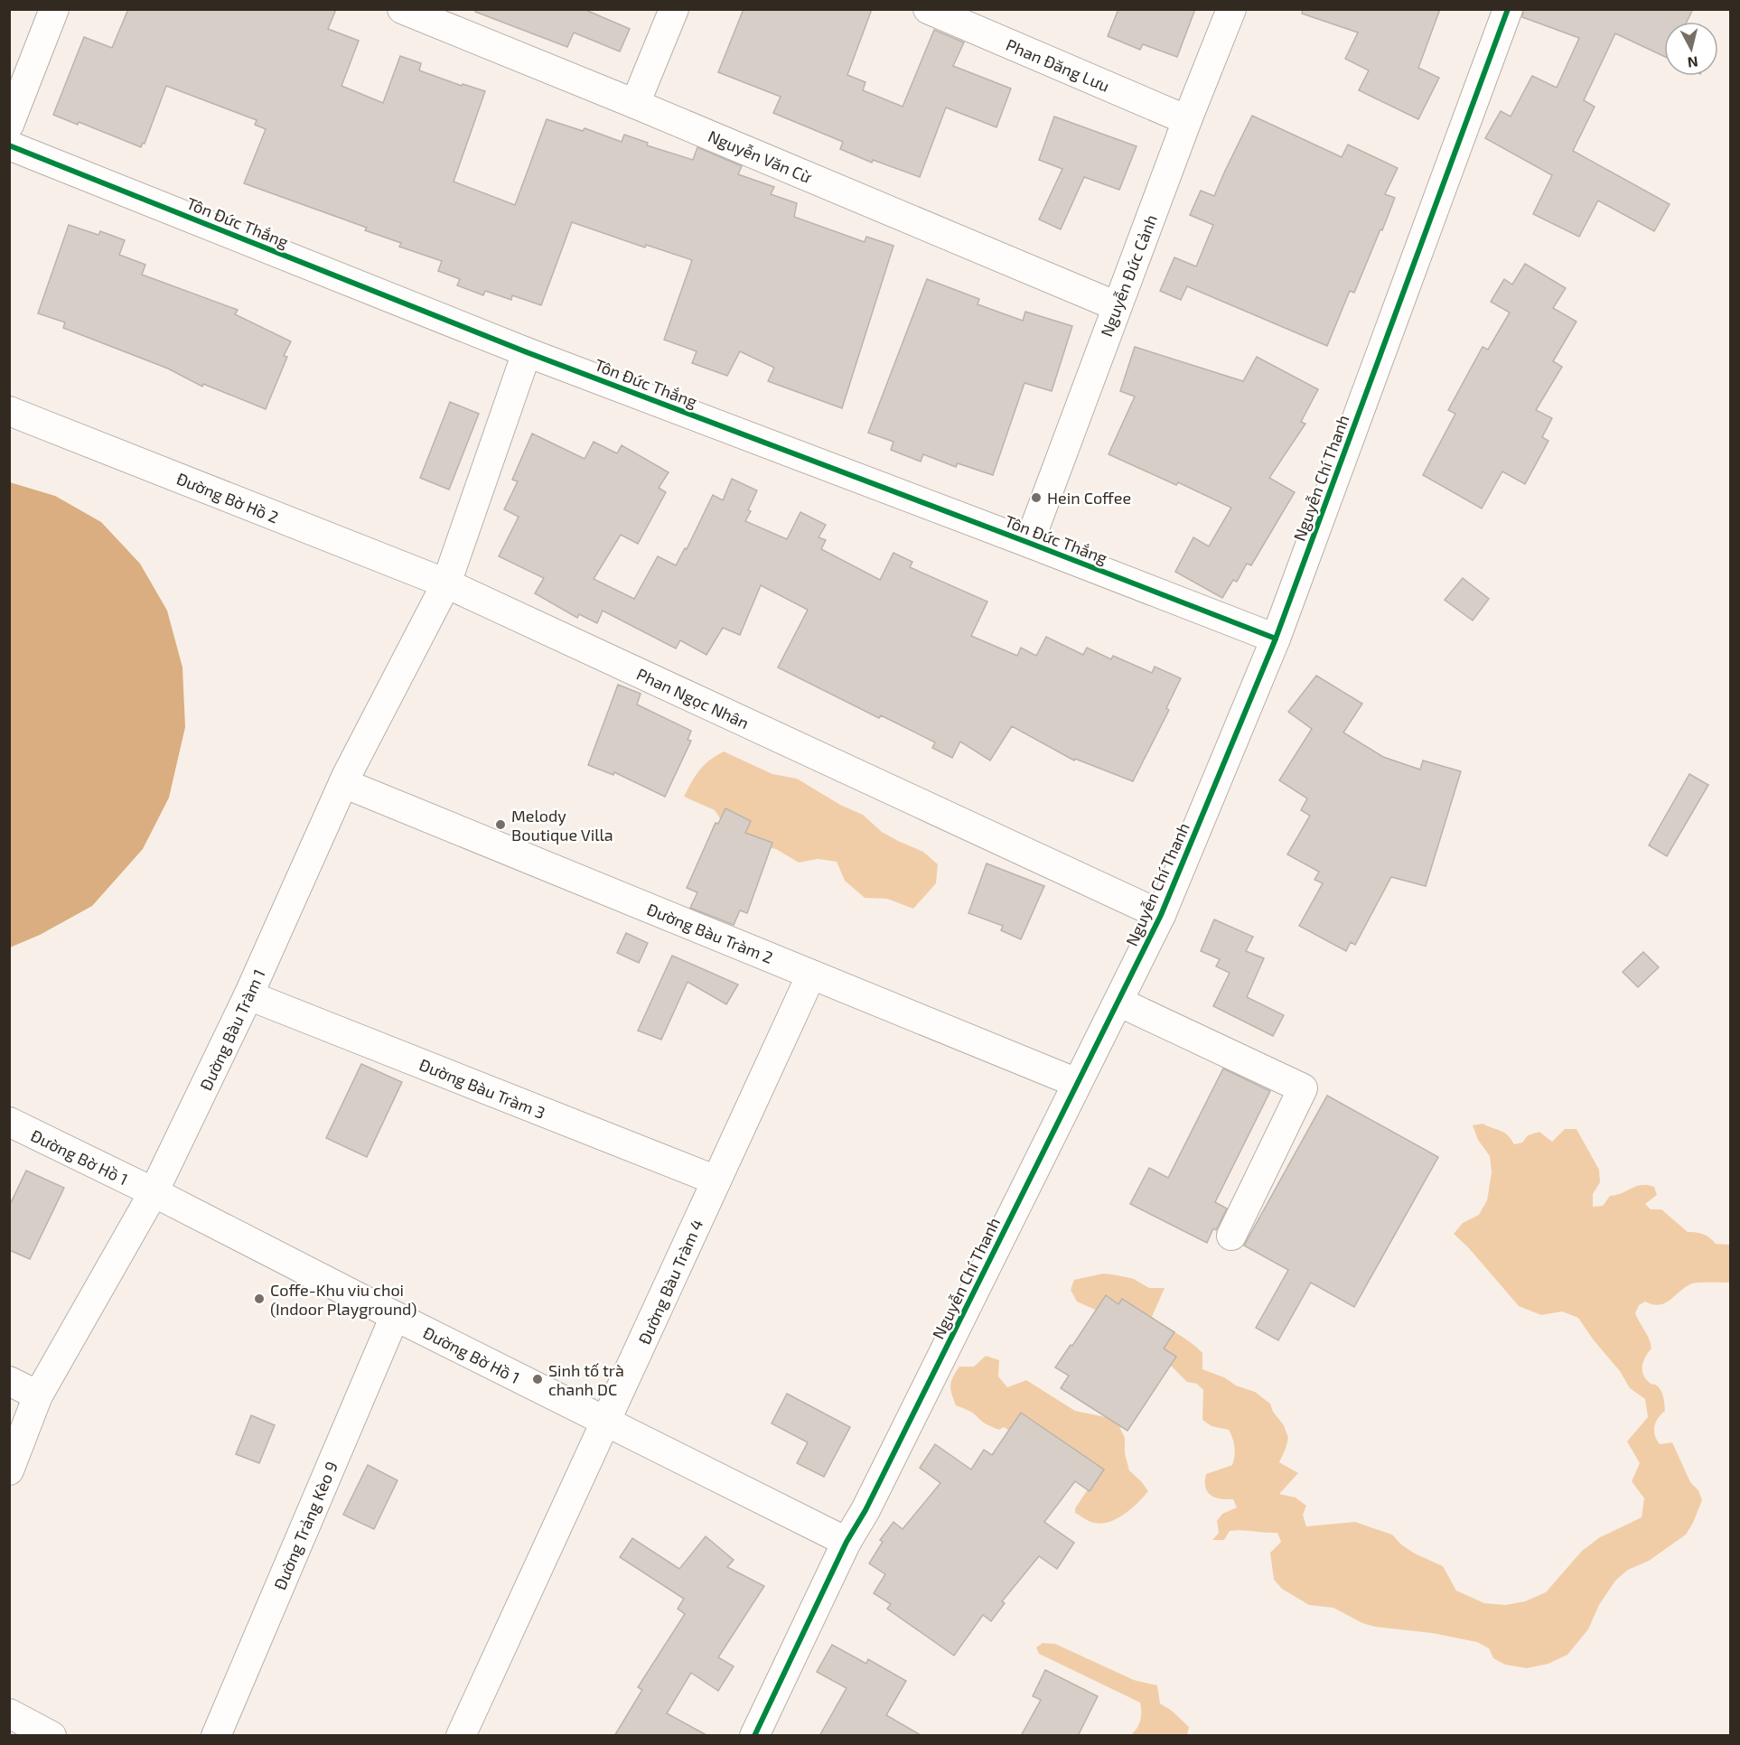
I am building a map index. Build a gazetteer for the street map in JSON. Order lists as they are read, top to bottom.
{
  "streets": {
    "street": [
      "Phan Đăng Lưu",
      "Nguyễn Văn Cừ",
      "Tôn Đức Thắng",
      "Nguyễn Đức Cảnh",
      "Nguyễn Chí Thanh",
      "Đường Bờ Hồ 2",
      "Phan Ngọc Nhân",
      "Đường Bàu Tràm 2",
      "Đường Bàu Tràm 1",
      "Đường Bàu Tràm 3",
      "Đường Bờ Hồ 1",
      "Đường Bàu Tràm 4",
      "Đường Trảng Kèo 9"
    ]
  },
  "crossings": [
    ["Phan Đăng Lưu", "Nguyễn Đức Cảnh"],
    ["Nguyễn Văn Cừ", "Nguyễn Đức Cảnh"],
    ["Tôn Đức Thắng", "Nguyễn Đức Cảnh"],
    ["Tôn Đức Thắng", "Nguyễn Chí Thanh"],
    ["Nguyễn Chí Thanh", "Phan Ngọc Nhân"],
    ["Nguyễn Chí Thanh", "Đường Bàu Tràm 2"],
    ["Nguyễn Chí Thanh", "Đường Bờ Hồ 1"],
    ["Đường Bờ Hồ 2", "Phan Ngọc Nhân"],
    ["Đường Bờ Hồ 2", "Đường Bàu Tràm 1"],
    ["Phan Ngọc Nhân", "Đường Bàu Tràm 1"],
    ["Đường Bàu Tràm 2", "Đường Bàu Tràm 1"],
    ["Đường Bàu Tràm 2", "Đường Bàu Tràm 4"],
    ["Đường Bàu Tràm 1", "Đường Bàu Tràm 3"],
    ["Đường Bàu Tràm 1", "Đường Bờ Hồ 1"],
    ["Đường Bàu Tràm 3", "Đường Bàu Tràm 4"],
    ["Đường Bờ Hồ 1", "Đường Bàu Tràm 4"],
    ["Đường Bờ Hồ 1", "Đường Trảng Kèo 9"]
  ],
  "places": [
    "Hein Coffee",
    "Melody Boutique Villa",
    "Coffe-Khu viu choi (Indoor Playground)",
    "Sinh tố trà chanh DC"
  ],
  "north": "bottom"
}
